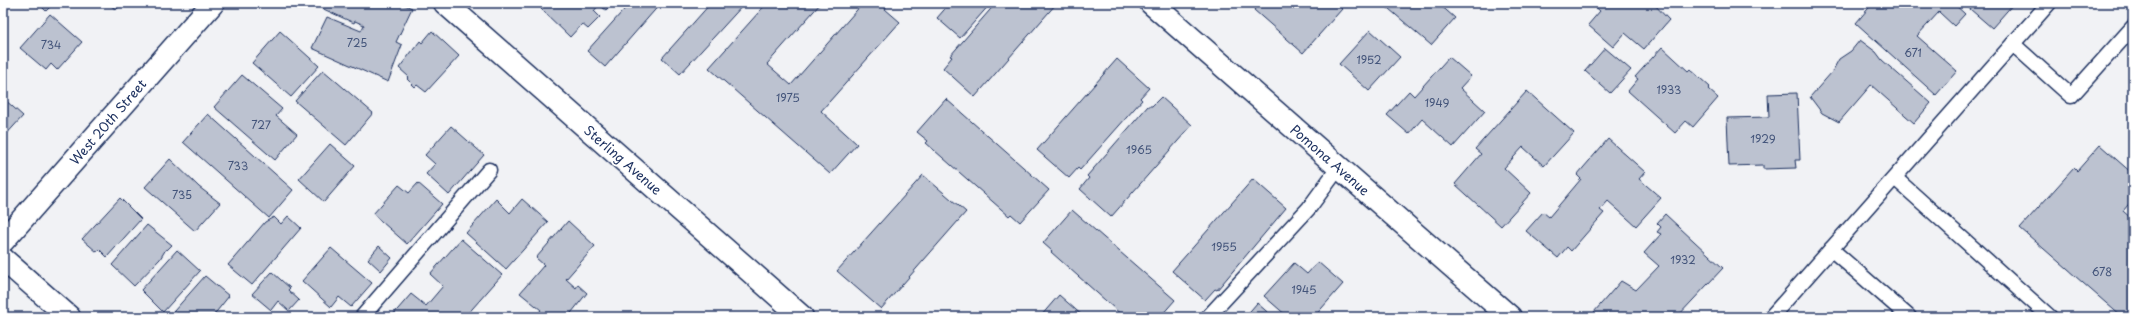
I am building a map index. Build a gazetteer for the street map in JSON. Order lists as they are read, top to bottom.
{
  "streets": {
    "street": ["West 20th Street", "Sterling Avenue", "Pomona Avenue"]
  },
  "house_numbers": [
    "725",
    "734",
    "671",
    "1952",
    "1933",
    "1975",
    "1949",
    "727",
    "1929",
    "1965",
    "733",
    "735",
    "1955",
    "1932",
    "678",
    "1945"
  ]
}
